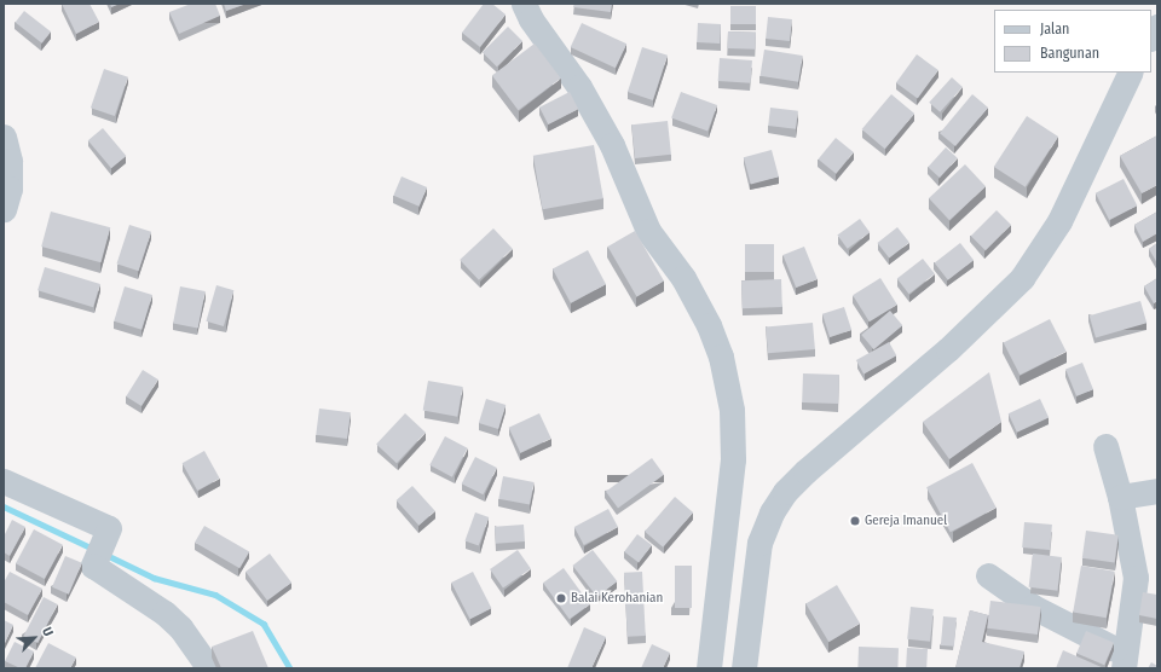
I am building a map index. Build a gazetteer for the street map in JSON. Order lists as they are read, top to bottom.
{
  "places": ["Gereja Imanuel", "Balai Kerohanian"],
  "legend": ["Jalan", "Bangunan"],
  "north": "top right"
}
